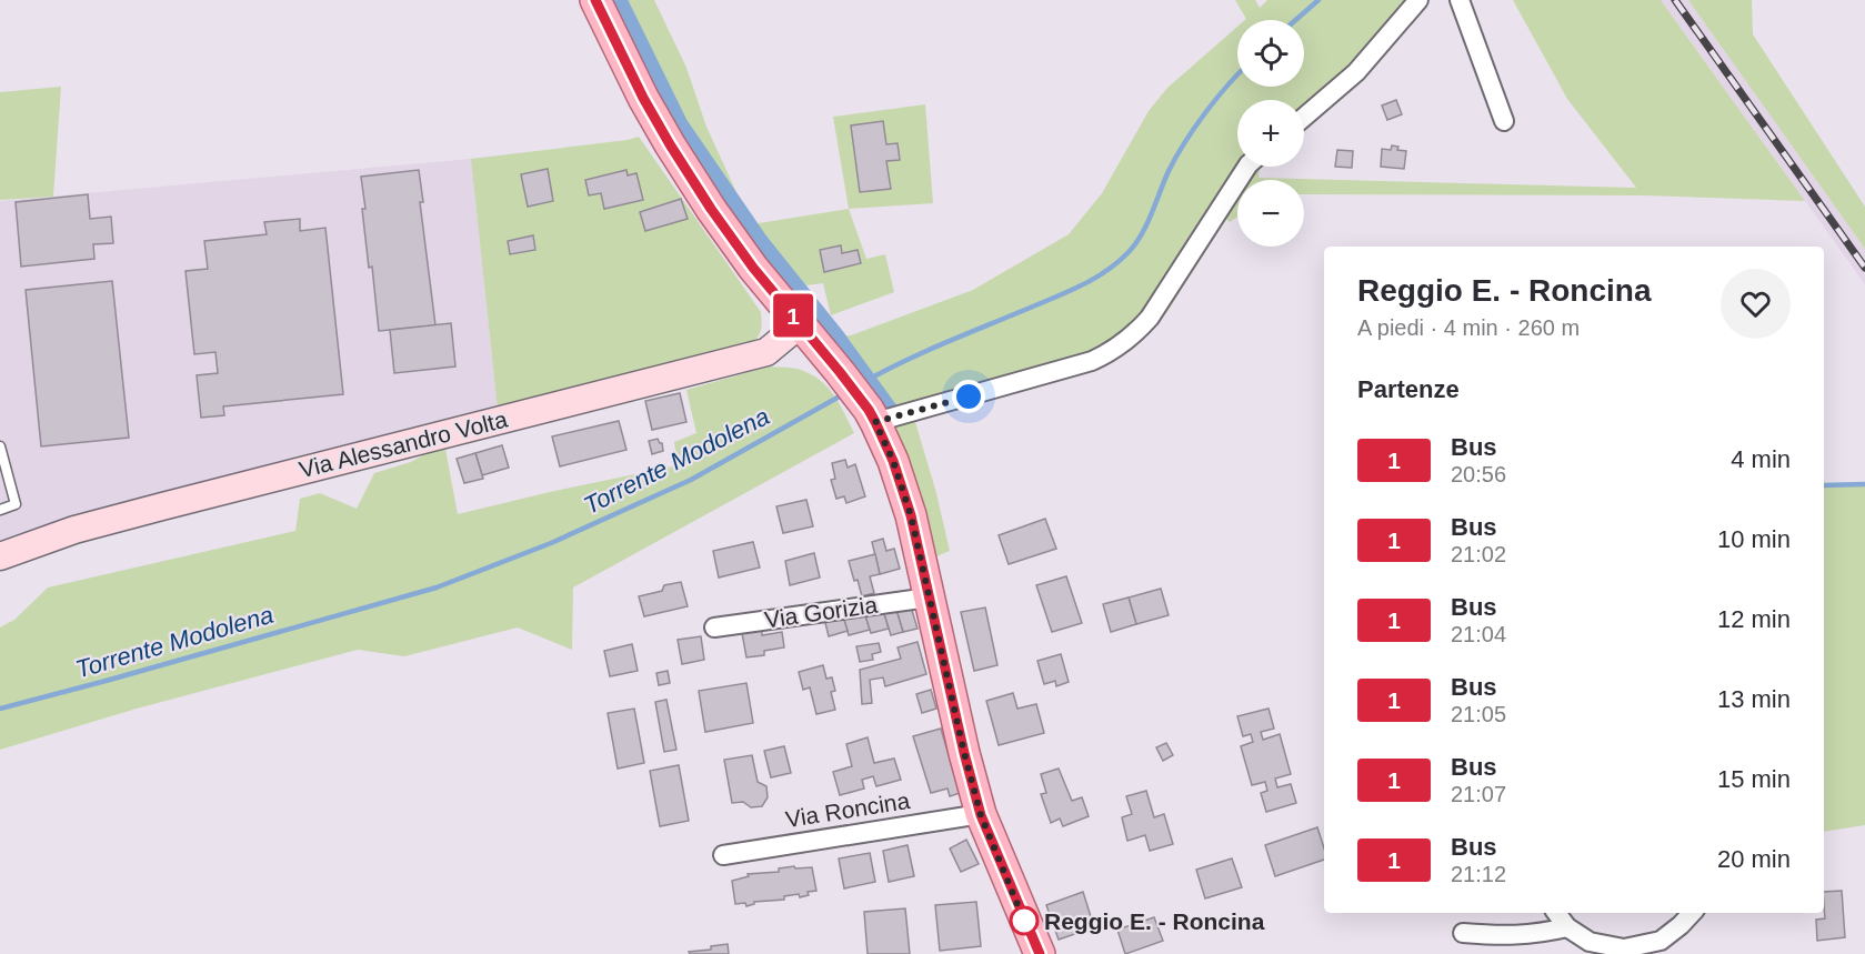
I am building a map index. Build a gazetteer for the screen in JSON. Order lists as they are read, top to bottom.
{
  "streets": {
    "street": ["Via Alessandro Volta", "Via Gorizia", "Via Roncina"]
  },
  "water": ["Torrente Modolena"],
  "places": ["Reggio E. - Roncina"],
  "lines": ["bus line 1"],
  "page": {
    "on_map": "1",
    "map_buttons": ["+", "−"],
    "heading": [
      ["Reggio E. - Roncina", "A piedi · 4 min · 260 m"],
      "Partenze"
    ],
    "list": [
      {
        "mark": "1",
        "name": "Bus",
        "note": "20:56",
        "value": "4 min"
      },
      {
        "mark": "1",
        "name": "Bus",
        "note": "21:02",
        "value": "10 min"
      },
      {
        "mark": "1",
        "name": "Bus",
        "note": "21:04",
        "value": "12 min"
      },
      {
        "mark": "1",
        "name": "Bus",
        "note": "21:05",
        "value": "13 min"
      },
      {
        "mark": "1",
        "name": "Bus",
        "note": "21:07",
        "value": "15 min"
      },
      {
        "mark": "1",
        "name": "Bus",
        "note": "21:12",
        "value": "20 min"
      }
    ]
  }
}
